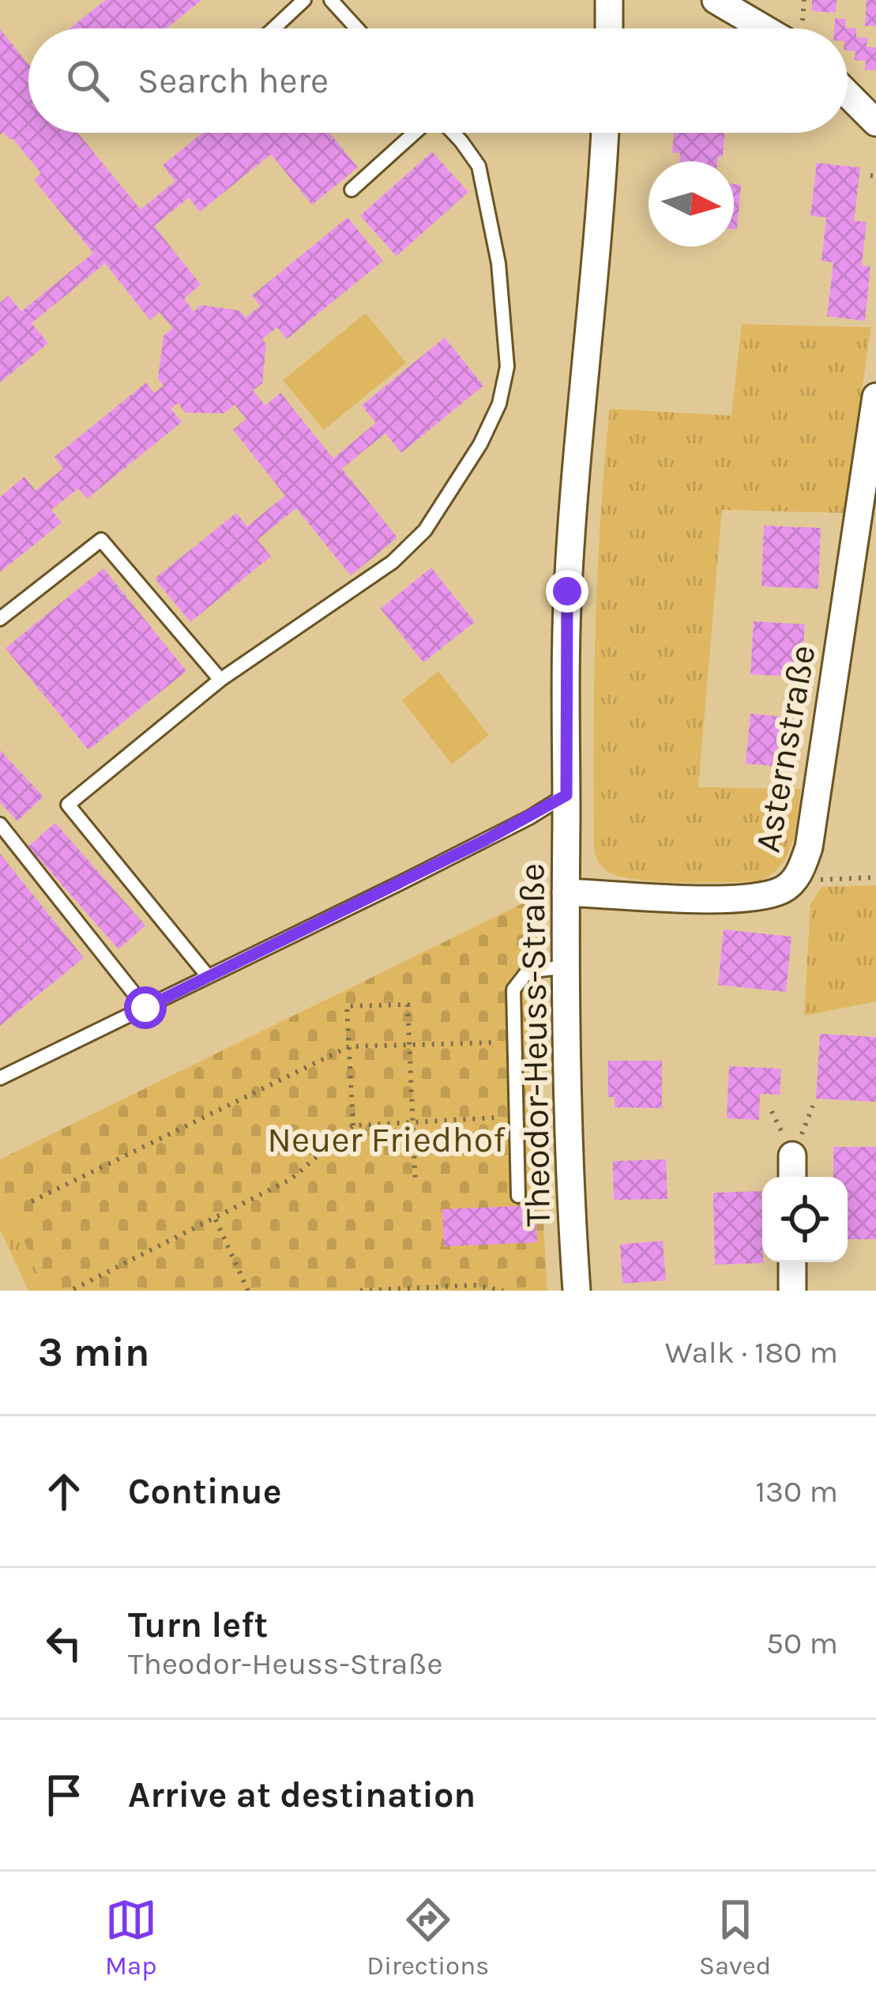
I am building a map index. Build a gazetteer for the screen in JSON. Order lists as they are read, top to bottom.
{
  "streets": {
    "street": ["Asternstraße", "Theodor-Heuss-Straße"]
  },
  "crossings": [
    ["Asternstraße", "Theodor-Heuss-Straße"]
  ],
  "parks": ["Neuer Friedhof"],
  "north": "right",
  "page": {
    "search": "Search here",
    "heading": ["3 min", "Walk · 180 m"],
    "list": [
      ["Continue", "130 m"],
      ["Turn left", "Theodor-Heuss-Straße", "50 m"],
      "Arrive at destination"
    ],
    "nav": ["Map", "Directions", "Saved"]
  }
}
